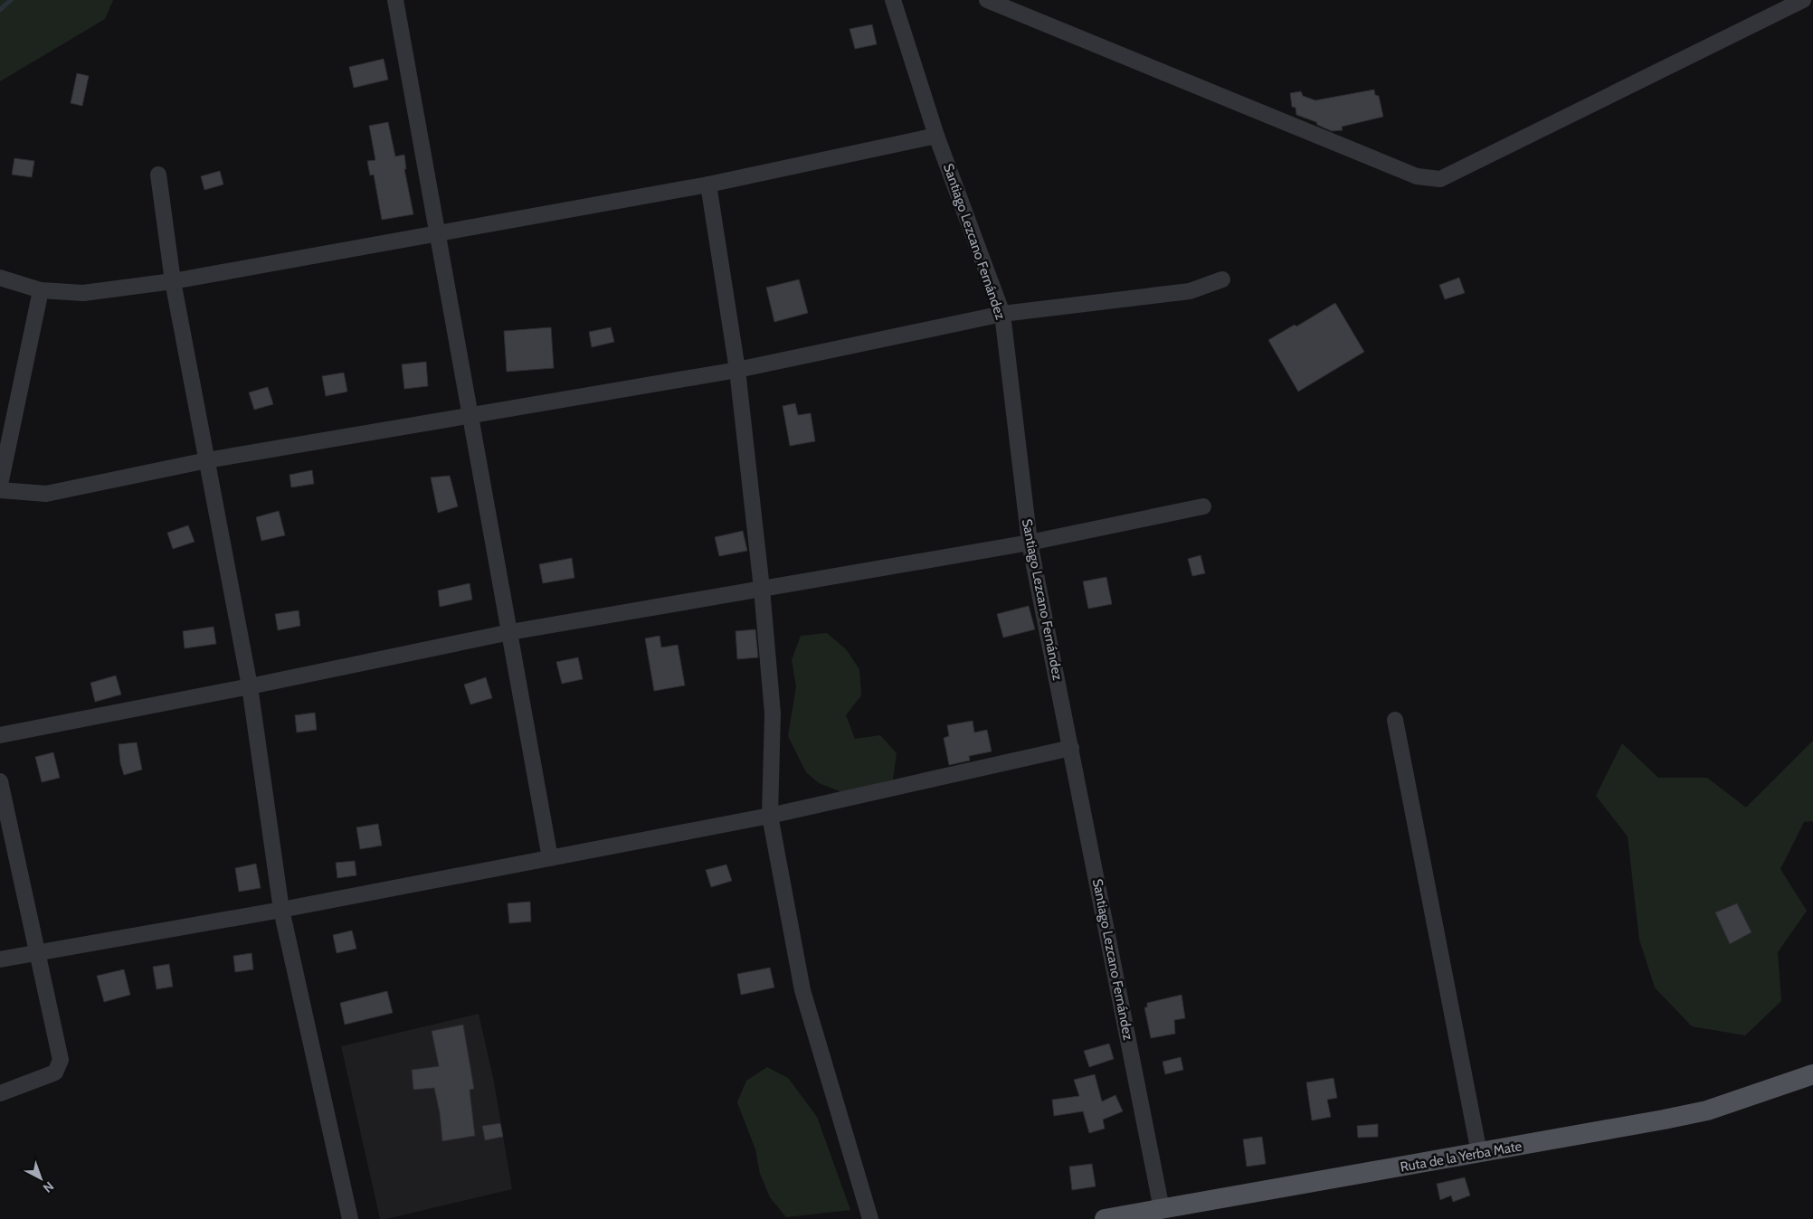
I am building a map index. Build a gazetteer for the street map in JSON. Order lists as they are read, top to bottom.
{
  "streets": {
    "main road": ["Ruta de la Yerba Mate"],
    "street": ["Santiago Lezcano Fernández"]
  },
  "crossings": [
    ["Santiago Lezcano Fernández", "Ruta de la Yerba Mate"]
  ],
  "north": "bottom right"
}
